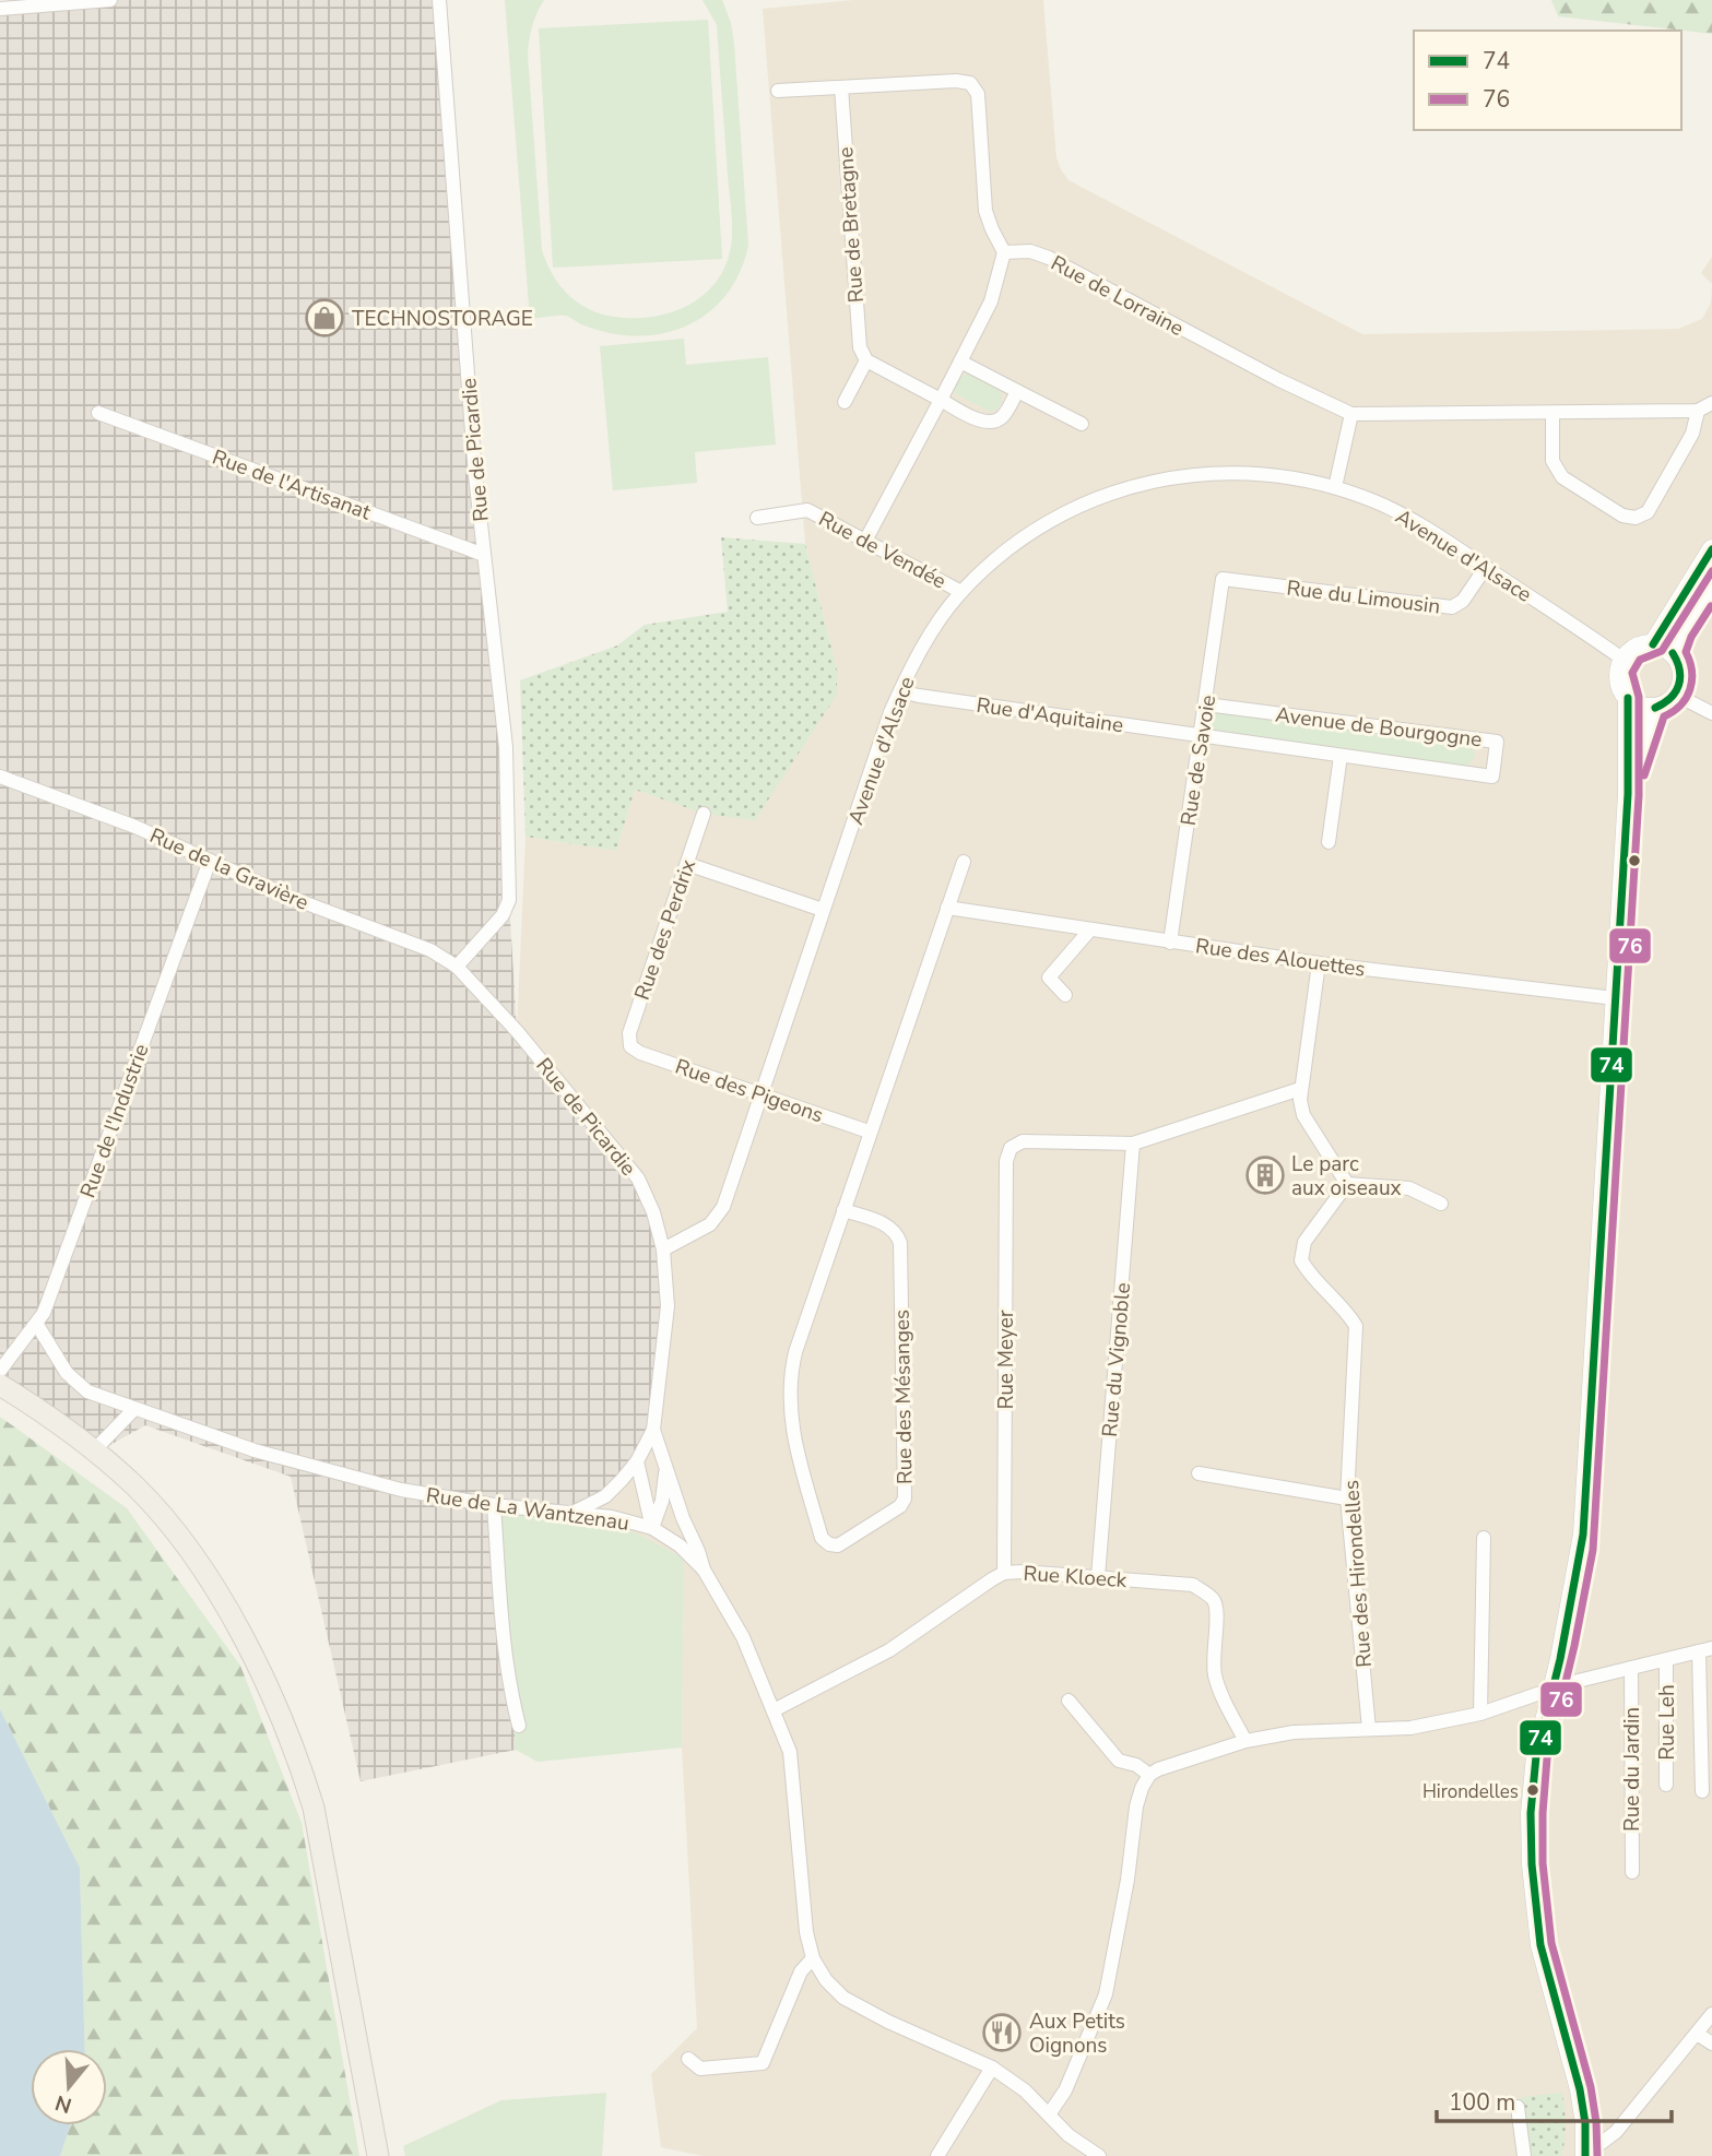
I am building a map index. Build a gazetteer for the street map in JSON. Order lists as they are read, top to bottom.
{
  "streets": {
    "street": [
      "Rue de Bretagne",
      "Rue de Lorraine",
      "Rue de Picardie",
      "Rue de l'Artisanat",
      "Rue de Vendée",
      "Avenue d'Alsace",
      "Rue du Limousin",
      "Rue d'Aquitaine",
      "Avenue de Bourgogne",
      "Rue de Savoie",
      "Rue de la Gravière",
      "Rue des Perdrix",
      "Rue des Alouettes",
      "Rue des Pigeons",
      "Rue de l'Industrie",
      "Rue Meyer",
      "Rue du Vignoble",
      "Rue des Mésanges",
      "Rue de La Wantzenau",
      "Rue des Hirondelles",
      "Rue Kloeck",
      "Rue Leh",
      "Rue du Jardin"
    ]
  },
  "crossings": [
    ["Rue de Picardie", "Rue de l'Artisanat"],
    ["Rue de Picardie", "Avenue d'Alsace"],
    ["Rue de Picardie", "Rue de la Gravière"],
    ["Rue de Picardie", "Rue de La Wantzenau"],
    ["Rue de Vendée", "Avenue d'Alsace"],
    ["Avenue d'Alsace", "Rue du Limousin"],
    ["Avenue d'Alsace", "Rue d'Aquitaine"],
    ["Avenue d'Alsace", "Rue des Pigeons"],
    ["Rue du Limousin", "Rue de Savoie"],
    ["Rue d'Aquitaine", "Avenue de Bourgogne"],
    ["Rue d'Aquitaine", "Rue de Savoie"],
    ["Avenue de Bourgogne", "Rue de Savoie"],
    ["Rue de Savoie", "Rue des Alouettes"],
    ["Rue de la Gravière", "Rue de l'Industrie"],
    ["Rue des Perdrix", "Rue des Pigeons"],
    ["Rue des Alouettes", "Rue des Mésanges"],
    ["Rue des Pigeons", "Rue des Mésanges"],
    ["Rue de l'Industrie", "Rue de La Wantzenau"],
    ["Rue Meyer", "Rue du Vignoble"],
    ["Rue Meyer", "Rue Kloeck"],
    ["Rue du Vignoble", "Rue Kloeck"],
    ["Rue de La Wantzenau", "Rue Kloeck"]
  ],
  "places": {
    "shop": ["TECHNOSTORAGE"],
    "building": ["Le parc aux oiseaux"],
    "other": ["Hirondelles"],
    "restaurant": ["Aux Petits Oignons"]
  },
  "lines": ["transit line 74", "transit line 76"],
  "legend": ["74", "76"],
  "scale_bar": "100 m",
  "north": "bottom"
}
